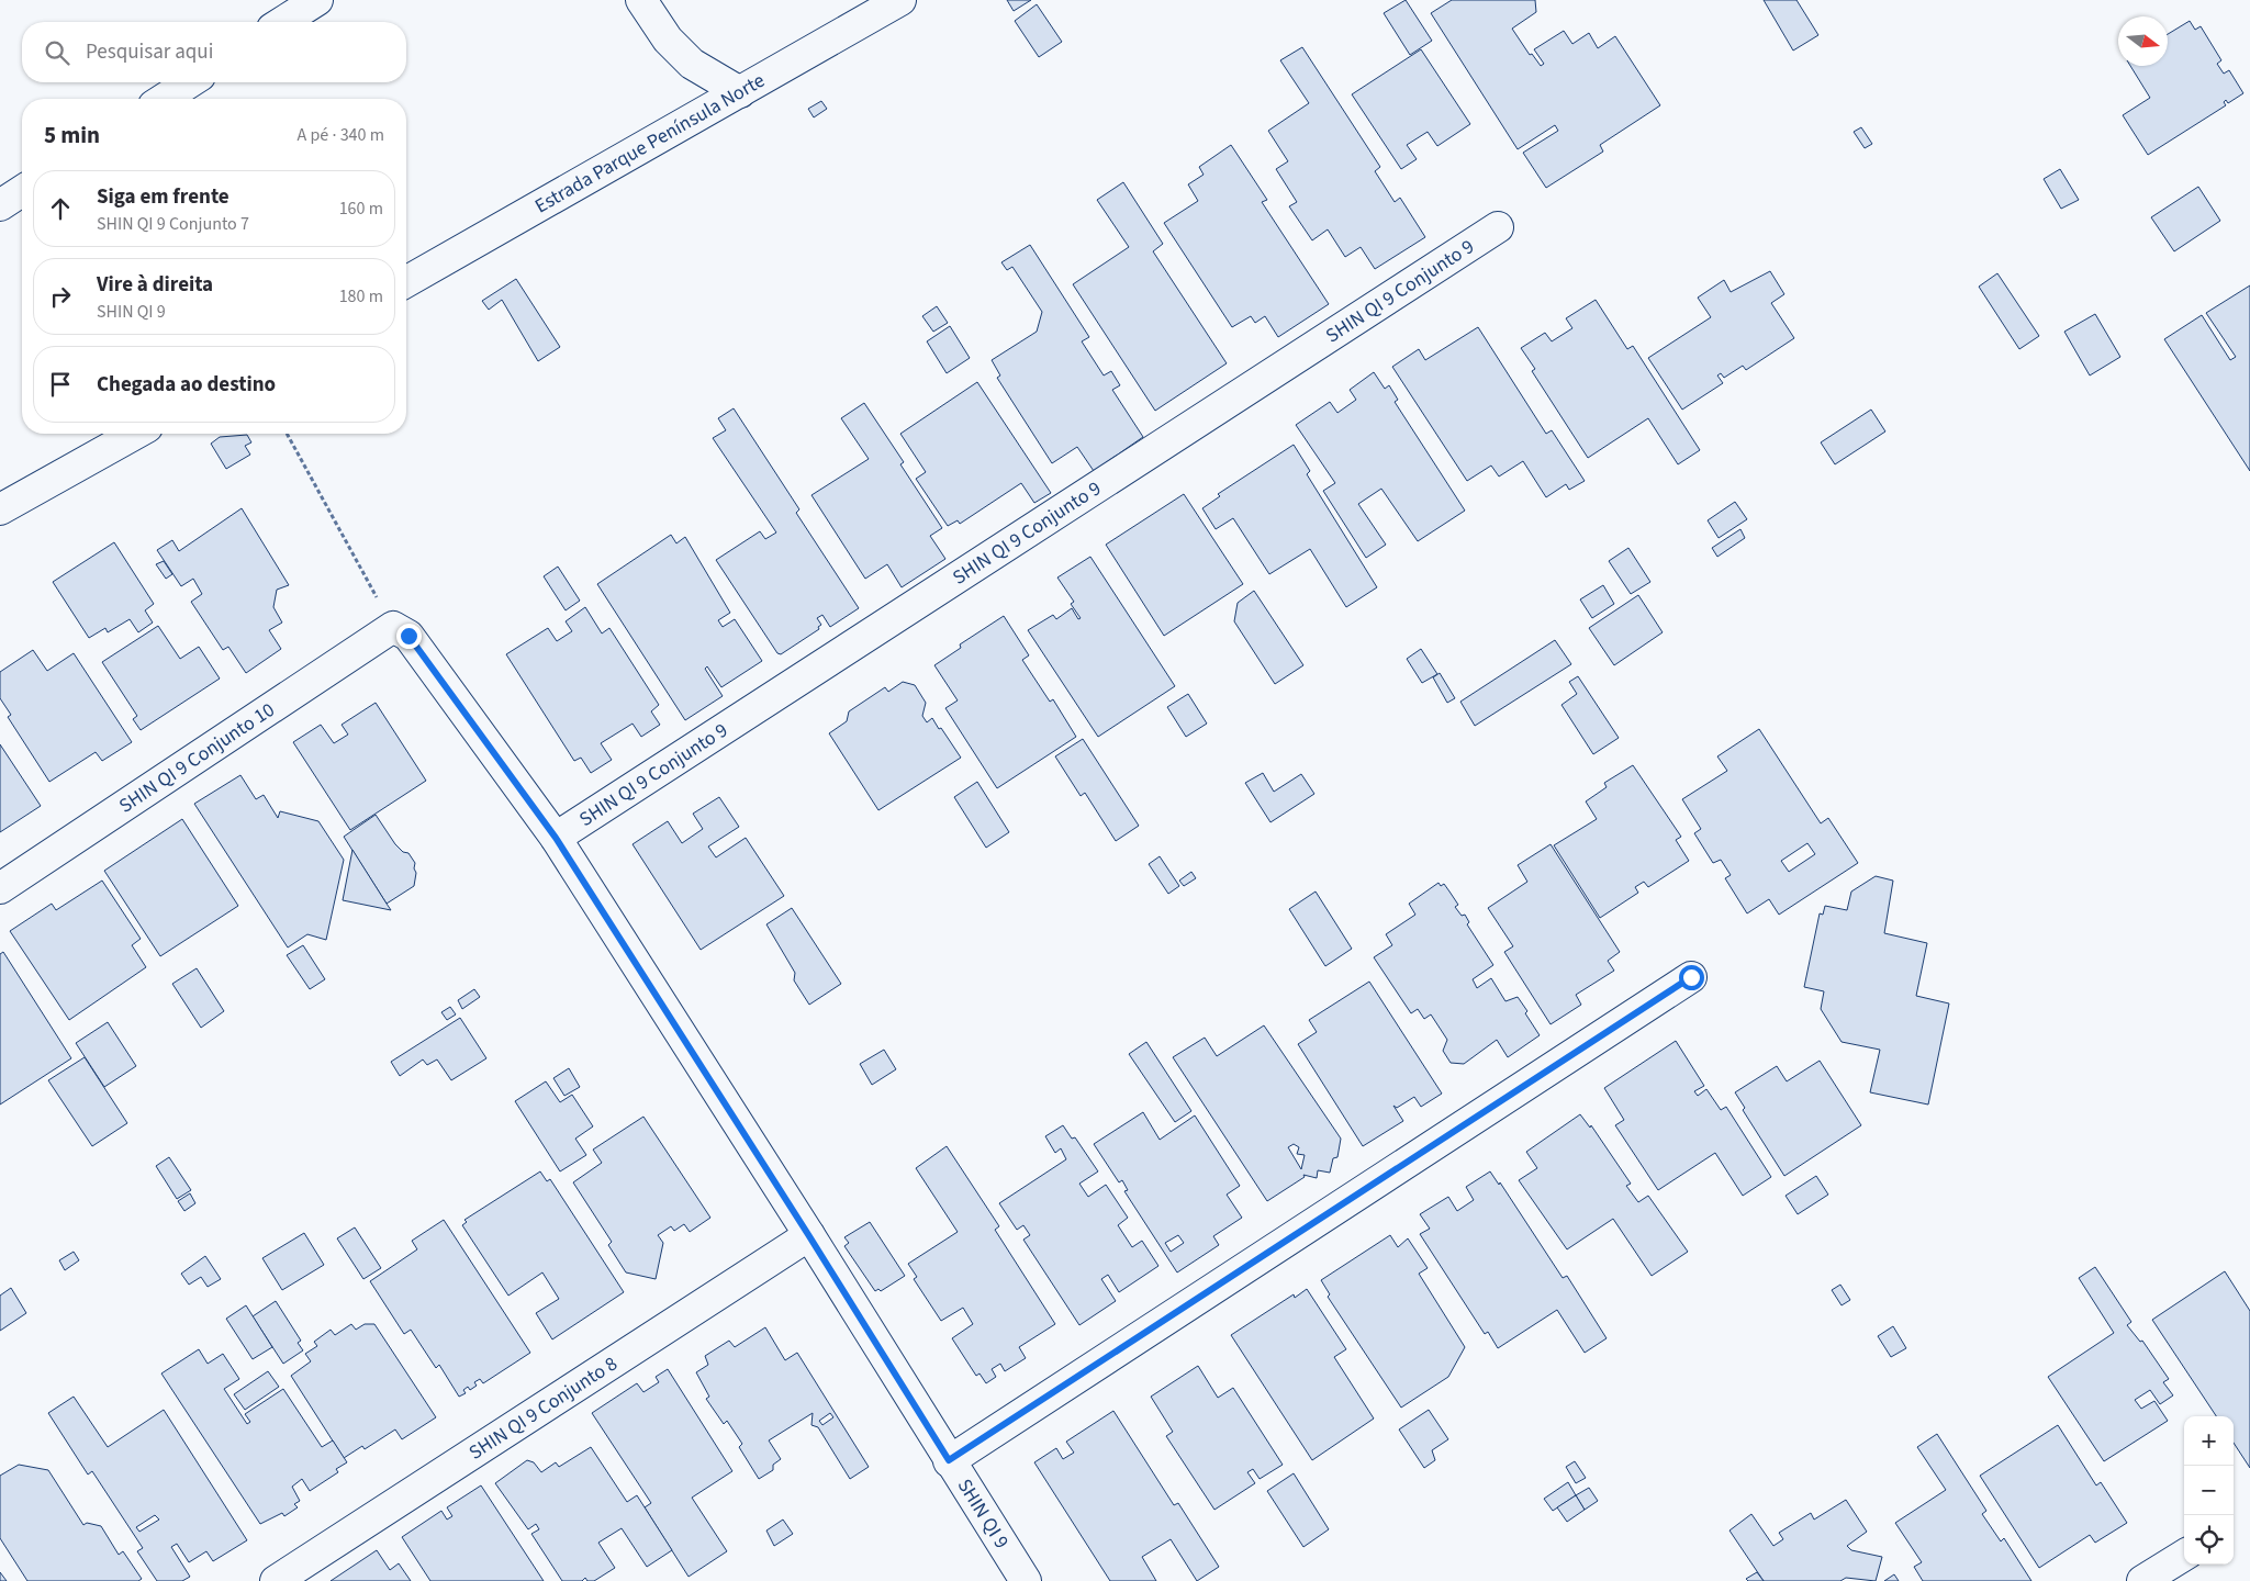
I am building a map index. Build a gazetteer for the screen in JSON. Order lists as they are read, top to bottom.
{
  "streets": {
    "street": [
      "Estrada Parque Península Norte",
      "SHIN QI 9 Conjunto 9",
      "SHIN QI 9 Conjunto 10",
      "SHIN QI 9 Conjunto 8",
      "SHIN QI 9"
    ]
  },
  "crossings": [
    ["SHIN QI 9 Conjunto 9", "SHIN QI 9"],
    ["SHIN QI 9 Conjunto 10", "SHIN QI 9"],
    ["SHIN QI 9 Conjunto 8", "SHIN QI 9"]
  ],
  "north": "right",
  "page": {
    "search": "Pesquisar aqui",
    "heading": ["5 min", "A pé · 340 m"],
    "list": [
      ["Siga em frente", "SHIN QI 9 Conjunto 7", "160 m"],
      ["Vire à direita", "SHIN QI 9", "180 m"],
      "Chegada ao destino"
    ],
    "map_buttons": ["+", "−"]
  }
}
